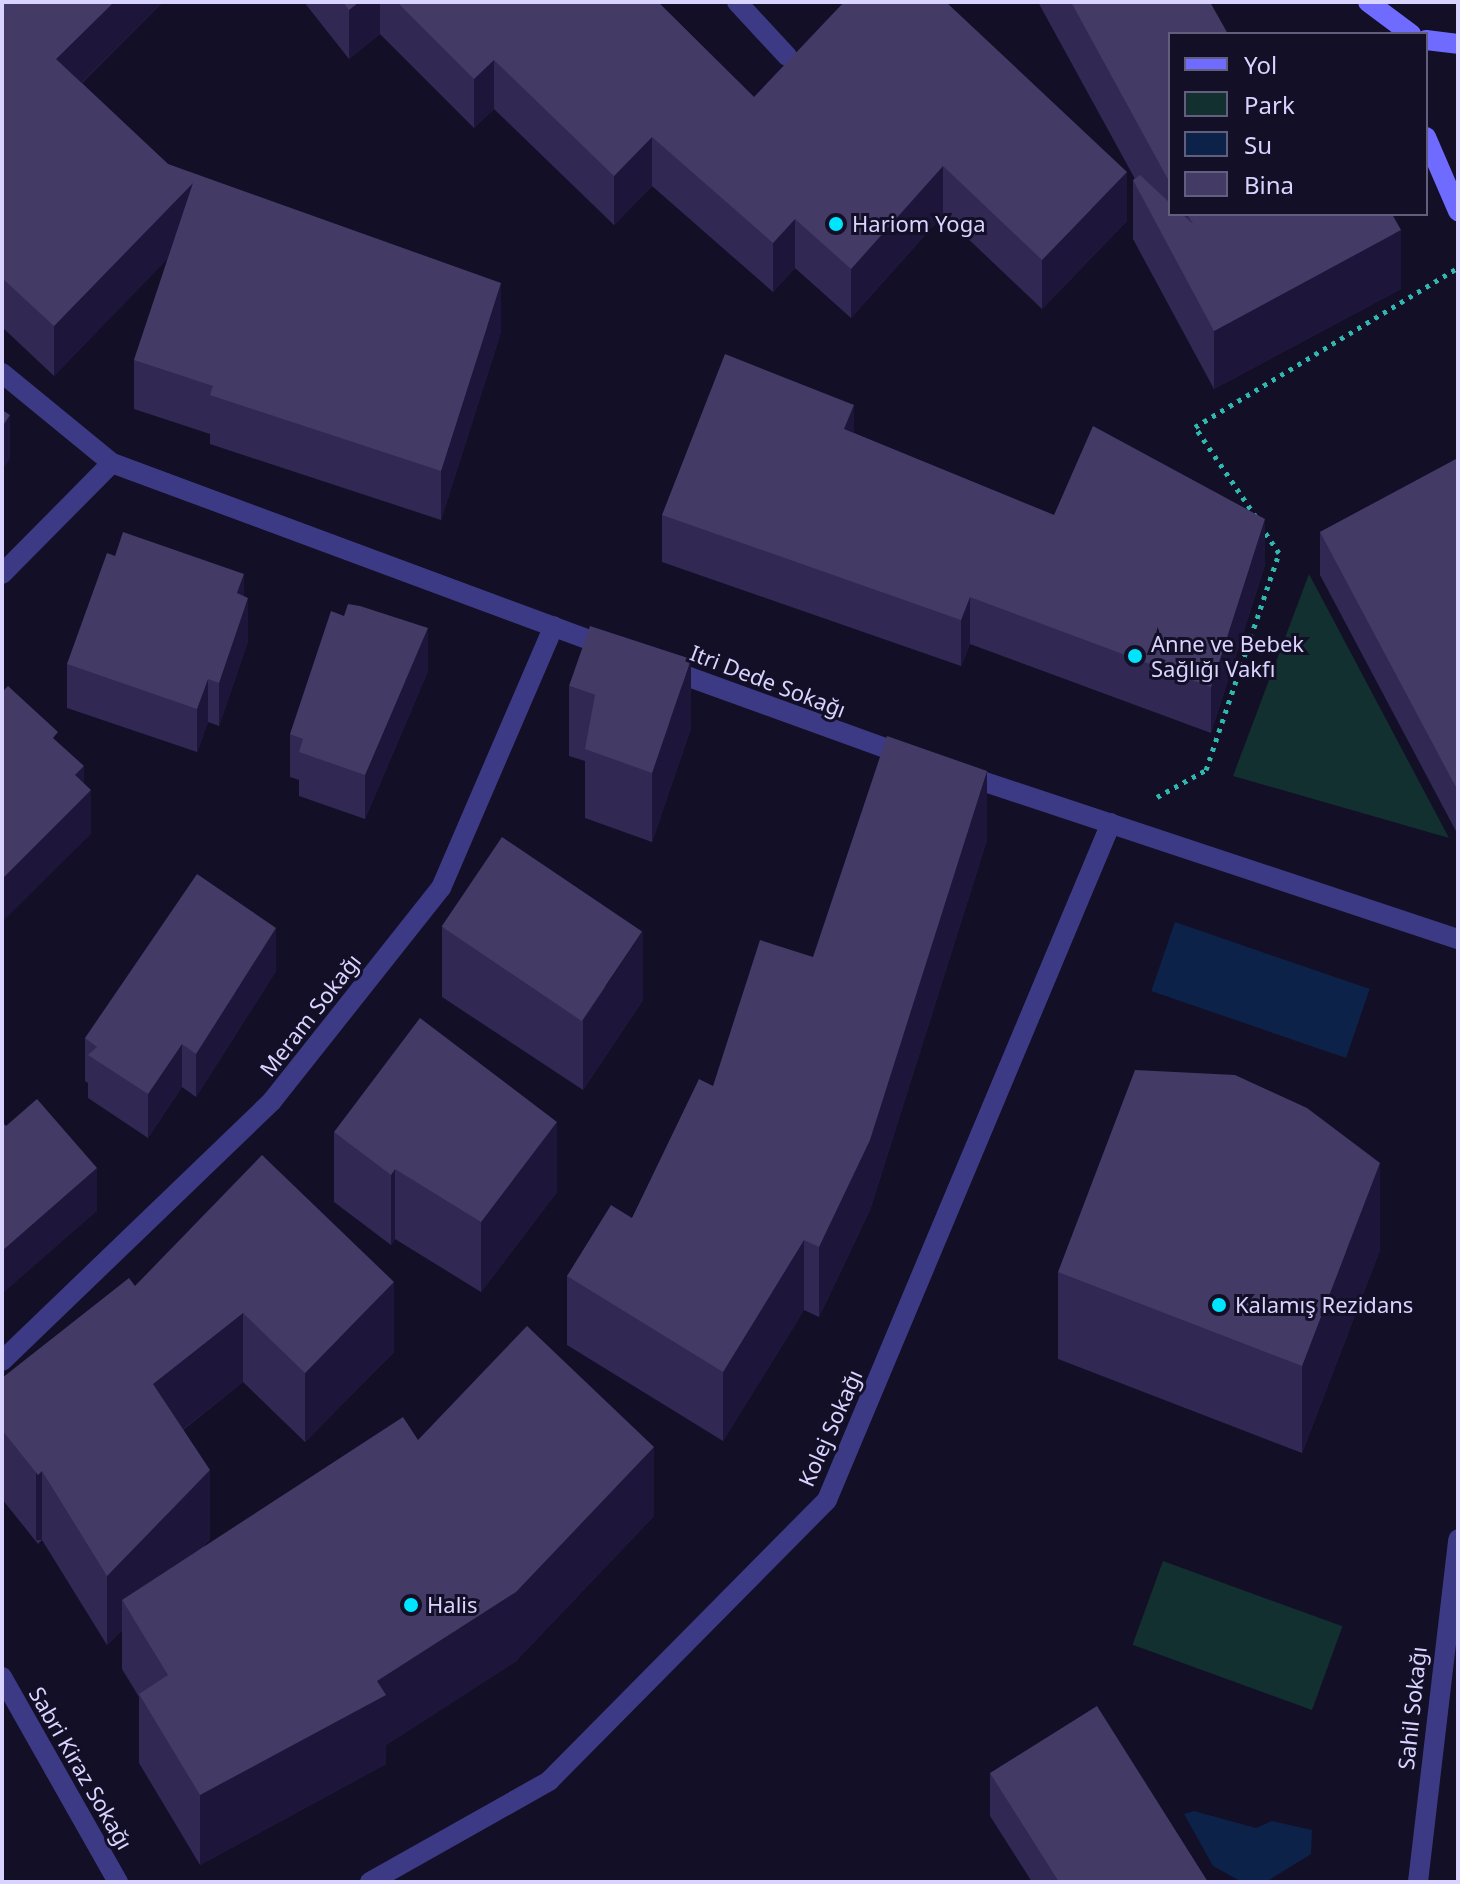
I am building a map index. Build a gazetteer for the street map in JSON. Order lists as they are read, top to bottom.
{
  "streets": {
    "street": [
      "Itri Dede Sokağı",
      "Meram Sokağı",
      "Kolej Sokağı",
      "Sahil Sokağı",
      "Sabri Kiraz Sokağı"
    ]
  },
  "crossings": [
    ["Itri Dede Sokağı", "Meram Sokağı"],
    ["Itri Dede Sokağı", "Kolej Sokağı"]
  ],
  "places": [
    "Hariom Yoga",
    "Anne ve Bebek Sağlığı Vakfı",
    "Kalamış Rezidans",
    "Halis"
  ],
  "legend": [
    "Yol",
    "Park",
    "Su",
    "Bina"
  ]
}
